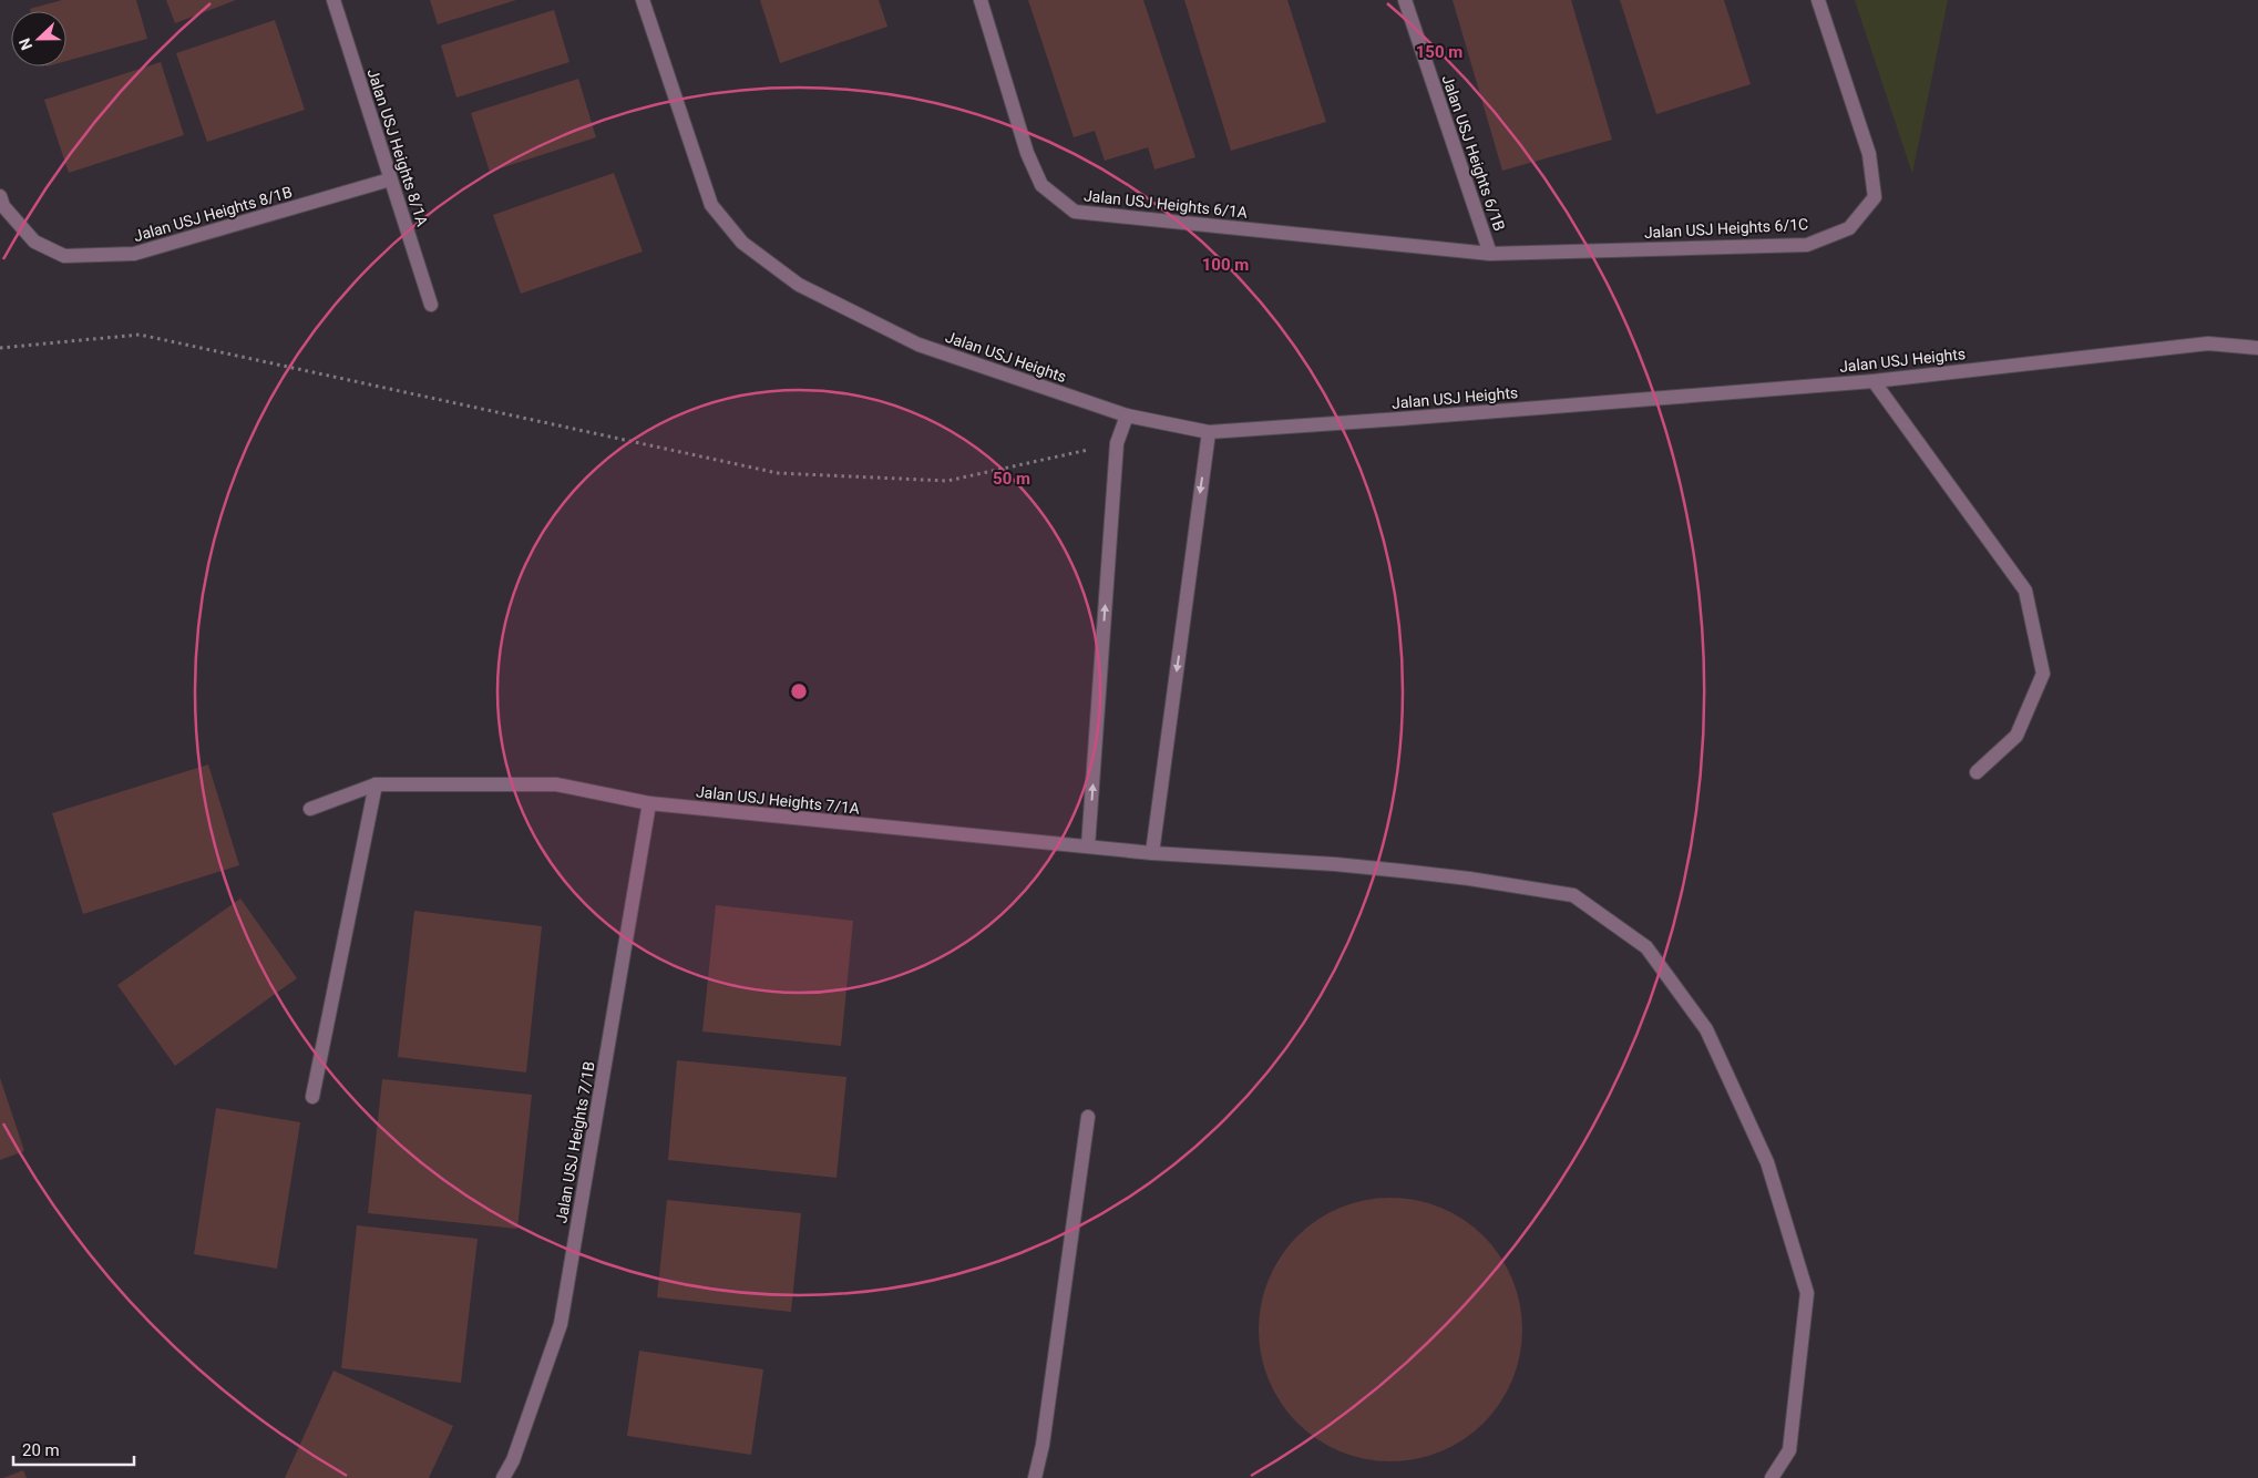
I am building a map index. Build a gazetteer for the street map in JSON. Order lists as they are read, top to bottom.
{
  "streets": {
    "street": [
      "Jalan USJ Heights 8/1A",
      "Jalan USJ Heights 6/1B",
      "Jalan USJ Heights 6/1A",
      "Jalan USJ Heights 8/1B",
      "Jalan USJ Heights 6/1C",
      "Jalan USJ Heights",
      "Jalan USJ Heights 7/1A",
      "Jalan USJ Heights 7/1B"
    ]
  },
  "crossings": [
    ["Jalan USJ Heights 8/1A", "Jalan USJ Heights 8/1B"],
    ["Jalan USJ Heights 6/1B", "Jalan USJ Heights 6/1A"],
    ["Jalan USJ Heights 6/1B", "Jalan USJ Heights 6/1C"],
    ["Jalan USJ Heights 6/1A", "Jalan USJ Heights 6/1C"],
    ["Jalan USJ Heights 7/1A", "Jalan USJ Heights 7/1B"]
  ],
  "scale_bar": "20 m",
  "north": "left",
  "rings": ["150 m", "100 m", "50 m"]
}
